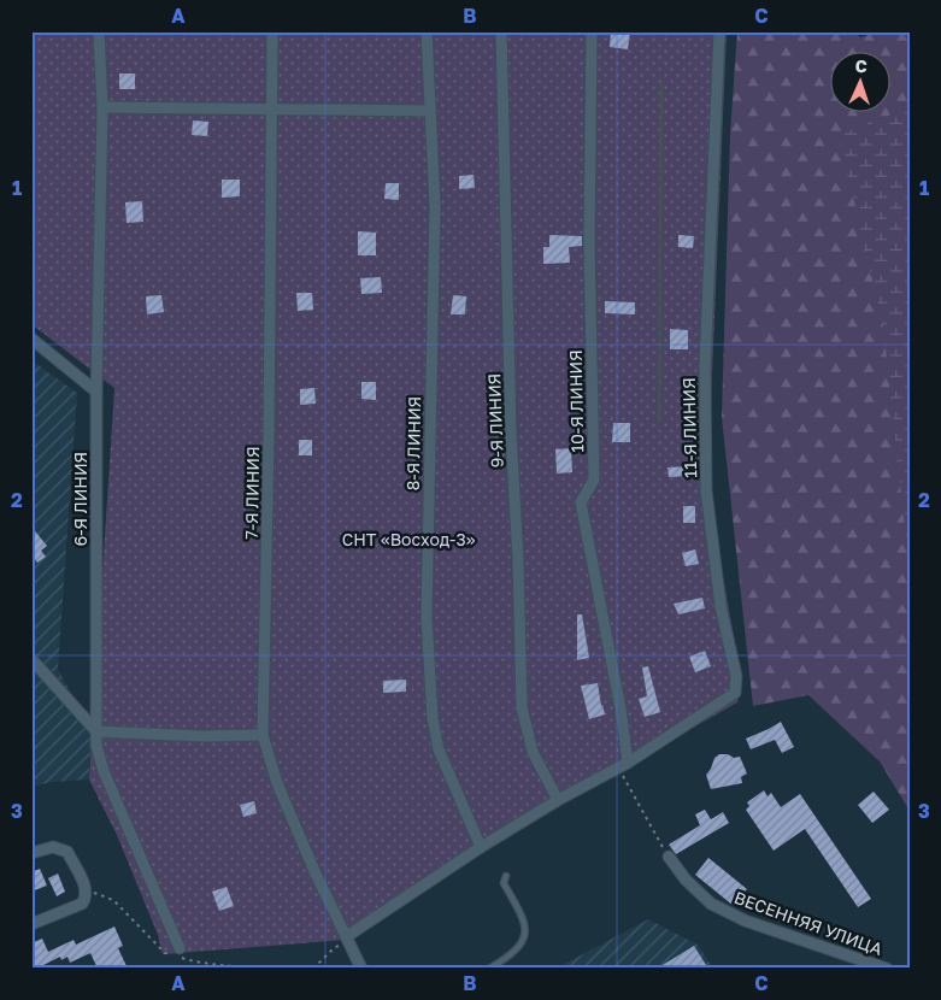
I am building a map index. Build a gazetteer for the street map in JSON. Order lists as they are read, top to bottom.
{
  "streets": {
    "street": [
      "10-Я ЛИНИЯ",
      "9-Я ЛИНИЯ",
      "11-Я ЛИНИЯ",
      "8-Я ЛИНИЯ",
      "7-Я ЛИНИЯ",
      "6-Я ЛИНИЯ",
      "ВЕСЕННЯЯ УЛИЦА"
    ]
  },
  "crossings": [
    ["10-Я ЛИНИЯ", "11-Я ЛИНИЯ"]
  ],
  "parks": ["СНТ «Восход-3»"],
  "north": "top",
  "grid": {
    "columns": ["A", "B", "C"],
    "rows": ["1", "2", "3"]
  }
}
